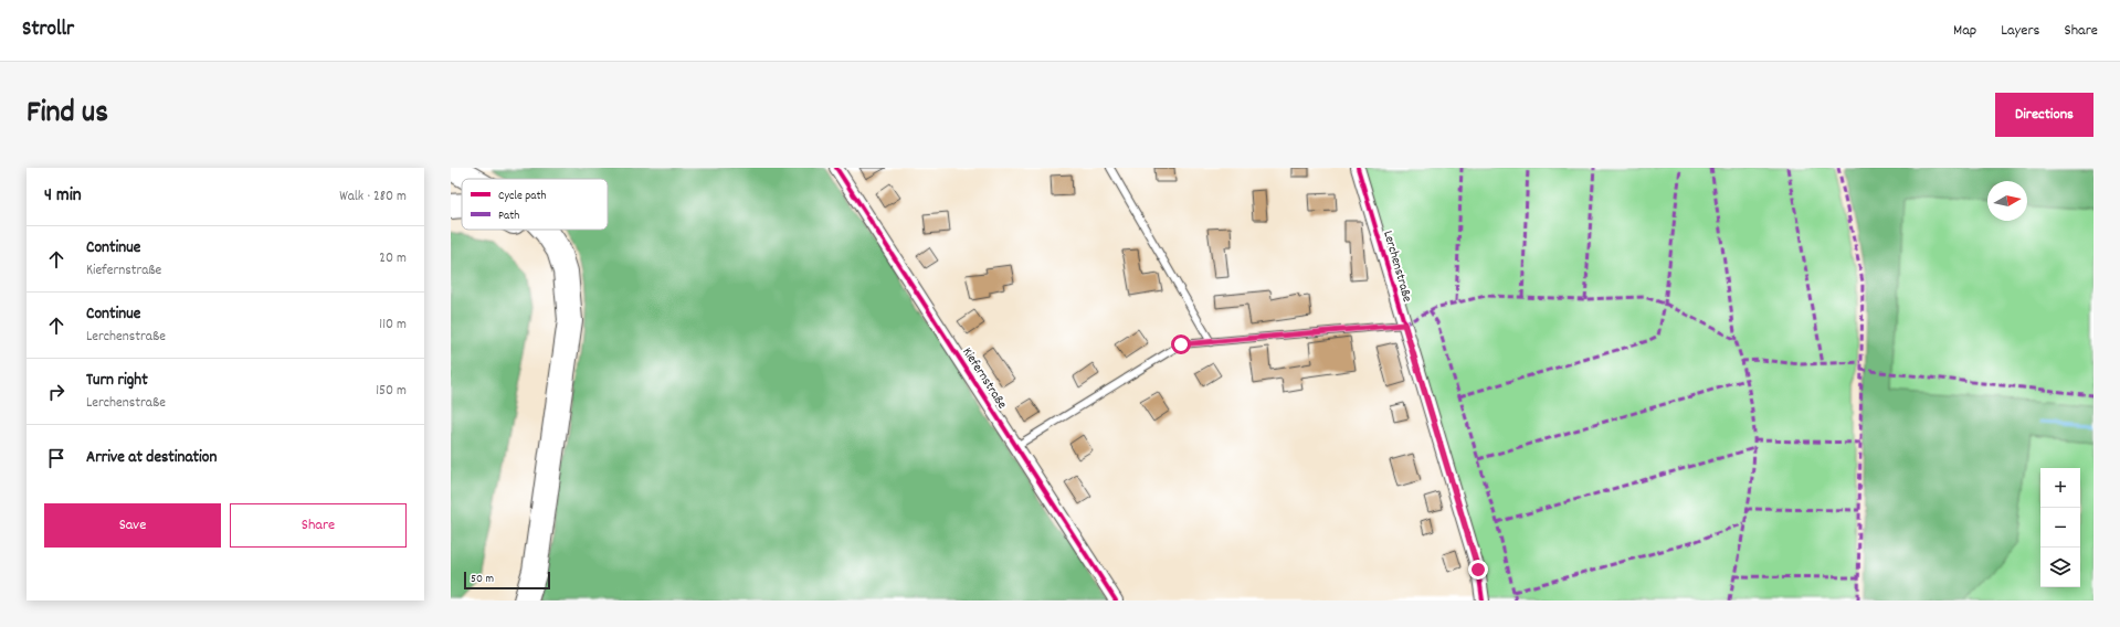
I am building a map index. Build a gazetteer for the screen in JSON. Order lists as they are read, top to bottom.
{
  "streets": {
    "street": ["Lerchenstraße", "Kiefernstraße"]
  },
  "legend": ["Cycle path", "Path"],
  "scale_bar": "50 m",
  "north": "right",
  "page": {
    "header": "Strollr",
    "nav": ["Map", "Layers", "Share"],
    "title": "Find us",
    "buttons": [
      "Directions",
      ["Save", "Share"]
    ],
    "heading": ["4 min", "Walk · 280 m"],
    "list": [
      ["Continue", "Kiefernstraße", "20 m"],
      ["Continue", "Lerchenstraße", "110 m"],
      ["Turn right", "Lerchenstraße", "150 m"],
      "Arrive at destination"
    ],
    "map_buttons": ["+", "−"],
    "scale": "50 m"
  }
}
